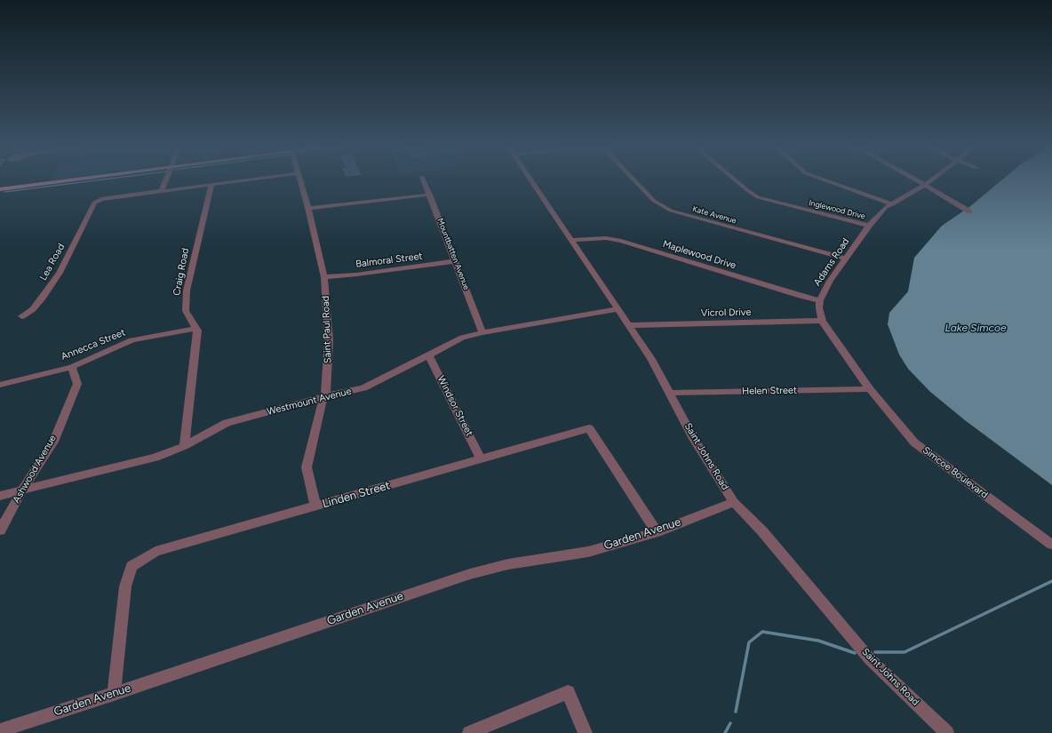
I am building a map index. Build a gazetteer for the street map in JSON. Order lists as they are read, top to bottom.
{
  "streets": {
    "street": [
      "Inglewood Drive",
      "Kate Avenue",
      "Mountbatten Avenue",
      "Maplewood Drive",
      "Balmoral Street",
      "Lea Road",
      "Adams Road",
      "Craig Road",
      "Vicrol Drive",
      "Saint Paul Road",
      "Annecca Street",
      "Helen Street",
      "Westmount Avenue",
      "Windsor Street",
      "Saint Johns Road",
      "Ashwood Avenue",
      "Simcoe Boulevard",
      "Linden Street",
      "Garden Avenue"
    ]
  },
  "crossings": [
    ["Inglewood Drive", "Adams Road"],
    ["Kate Avenue", "Adams Road"],
    ["Mountbatten Avenue", "Balmoral Street"],
    ["Mountbatten Avenue", "Westmount Avenue"],
    ["Maplewood Drive", "Adams Road"],
    ["Maplewood Drive", "Saint Johns Road"],
    ["Balmoral Street", "Saint Paul Road"],
    ["Adams Road", "Vicrol Drive"],
    ["Adams Road", "Helen Street"],
    ["Adams Road", "Simcoe Boulevard"],
    ["Craig Road", "Annecca Street"],
    ["Vicrol Drive", "Saint Johns Road"],
    ["Saint Paul Road", "Westmount Avenue"],
    ["Saint Paul Road", "Linden Street"],
    ["Annecca Street", "Ashwood Avenue"],
    ["Helen Street", "Saint Johns Road"],
    ["Helen Street", "Simcoe Boulevard"],
    ["Westmount Avenue", "Windsor Street"],
    ["Westmount Avenue", "Saint Johns Road"],
    ["Westmount Avenue", "Ashwood Avenue"],
    ["Windsor Street", "Linden Street"],
    ["Saint Johns Road", "Garden Avenue"],
    ["Linden Street", "Garden Avenue"]
  ],
  "water": ["Lake Simcoe"]
}
